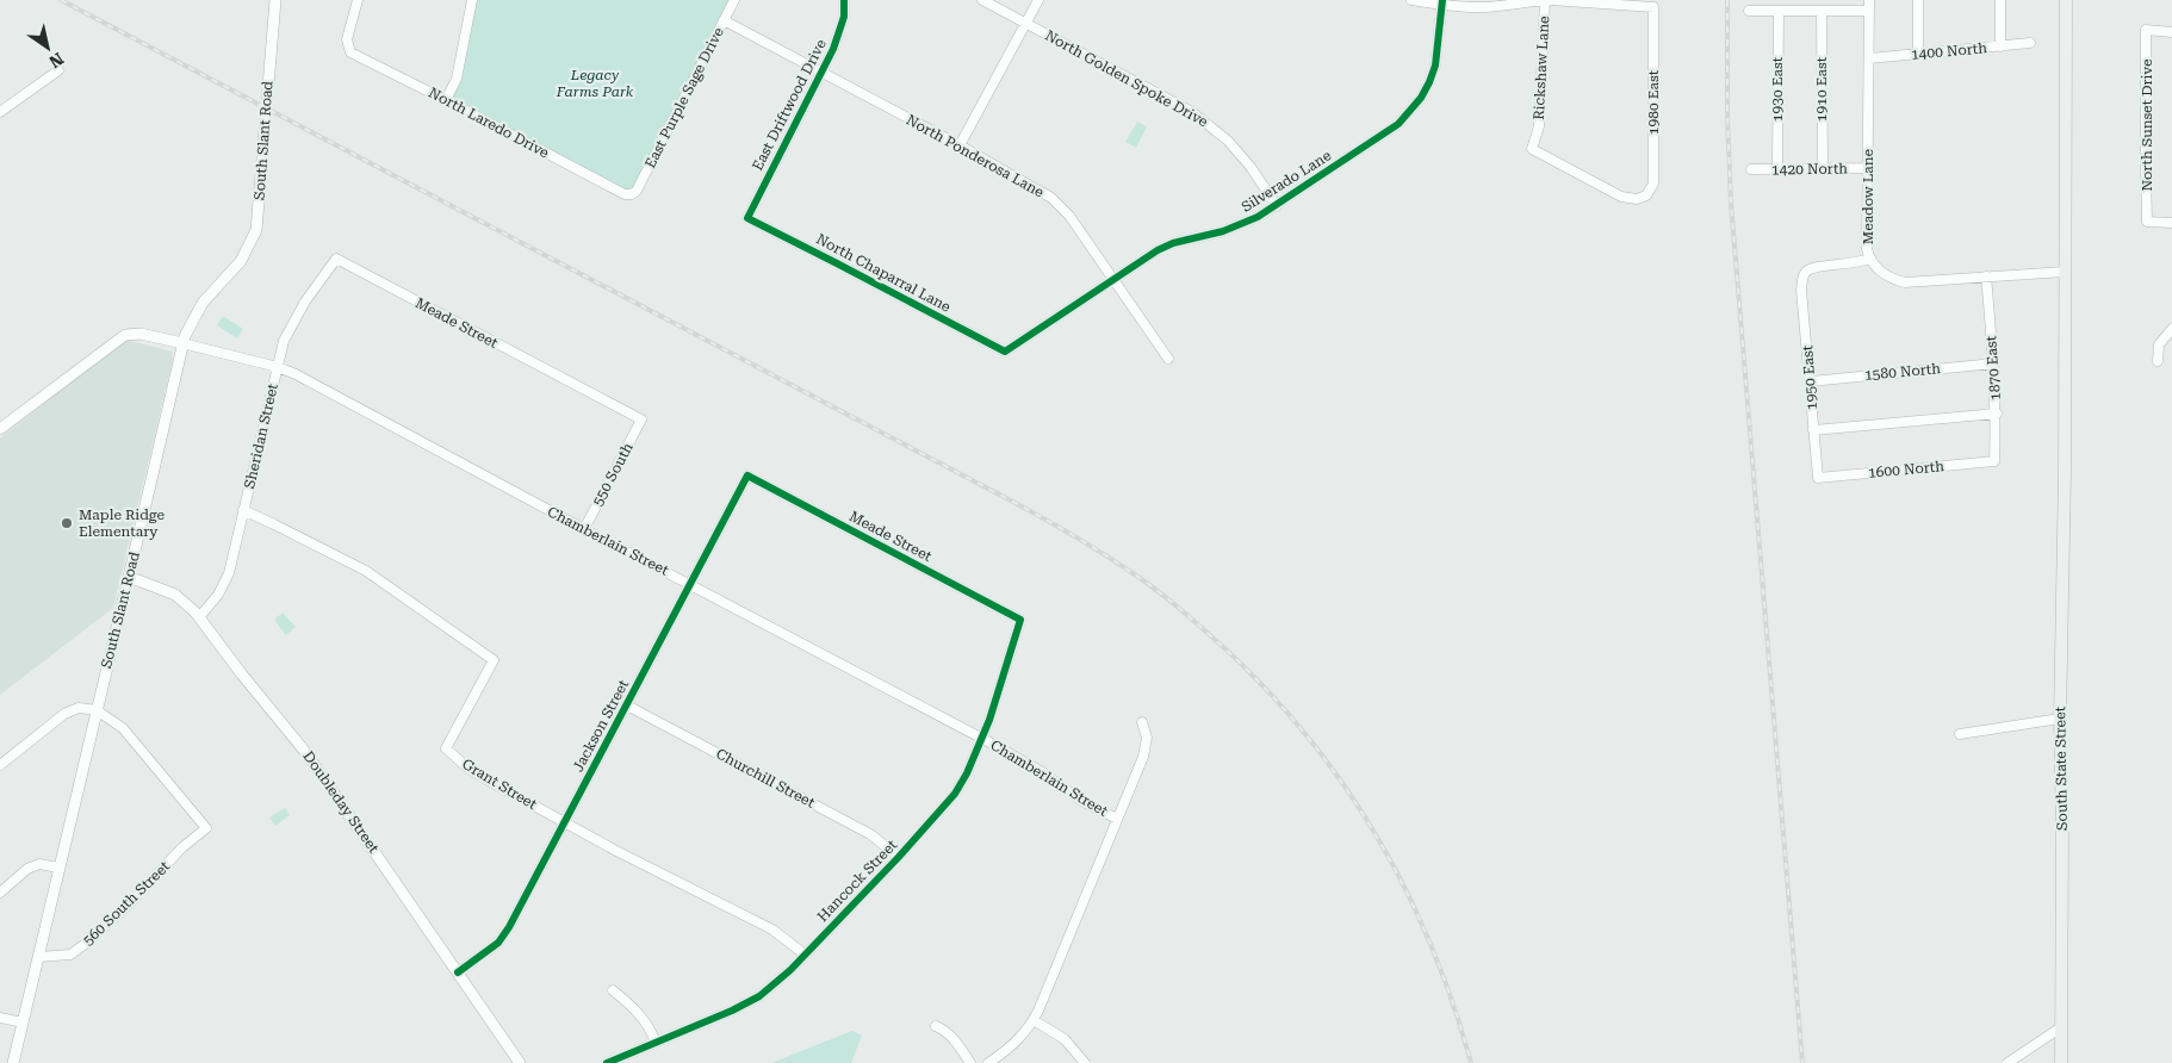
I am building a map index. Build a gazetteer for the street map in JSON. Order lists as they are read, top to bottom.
{
  "streets": {
    "main road": ["South State Street"],
    "street": [
      "1400 North",
      "Rickshaw Lane",
      "North Golden Spoke Drive",
      "1930 East",
      "1910 East",
      "East Purple Sage Drive",
      "1980 East",
      "East Driftwood Drive",
      "North Laredo Drive",
      "North Sunset Drive",
      "South Slant Road",
      "North Ponderosa Lane",
      "1420 North",
      "Silverado Lane",
      "Meadow Lane",
      "North Chaparral Lane",
      "Meade Street",
      "1870 East",
      "1580 North",
      "1950 East",
      "Sheridan Street",
      "1600 North",
      "550 South",
      "Chamberlain Street",
      "Jackson Street",
      "Churchill Street",
      "Grant Street",
      "Doubleday Street",
      "Hancock Street",
      "560 South Street"
    ]
  },
  "crossings": [
    ["1400 North", "Meadow Lane"],
    ["Rickshaw Lane", "1980 East"],
    ["North Golden Spoke Drive", "Silverado Lane"],
    ["1930 East", "1420 North"],
    ["1910 East", "1420 North"],
    ["East Purple Sage Drive", "North Laredo Drive"],
    ["East Purple Sage Drive", "North Ponderosa Lane"],
    ["East Driftwood Drive", "North Ponderosa Lane"],
    ["East Driftwood Drive", "North Chaparral Lane"],
    ["South Slant Road", "Chamberlain Street"],
    ["South Slant Road", "Doubleday Street"],
    ["South Slant Road", "560 South Street"],
    ["North Ponderosa Lane", "Silverado Lane"],
    ["1420 North", "Meadow Lane"],
    ["Silverado Lane", "North Chaparral Lane"],
    ["Meadow Lane", "1870 East"],
    ["Meadow Lane", "1950 East"],
    ["Meadow Lane", "South State Street"],
    ["Meade Street", "Sheridan Street"],
    ["Meade Street", "550 South"],
    ["Meade Street", "Jackson Street"],
    ["Meade Street", "Hancock Street"],
    ["1870 East", "1580 North"],
    ["1870 East", "1600 North"],
    ["1580 North", "1950 East"],
    ["1950 East", "1600 North"],
    ["Sheridan Street", "Chamberlain Street"],
    ["Sheridan Street", "Grant Street"],
    ["Sheridan Street", "Doubleday Street"],
    ["550 South", "Chamberlain Street"],
    ["Chamberlain Street", "Jackson Street"],
    ["Chamberlain Street", "Hancock Street"],
    ["Jackson Street", "Churchill Street"],
    ["Jackson Street", "Grant Street"],
    ["Jackson Street", "Doubleday Street"],
    ["Churchill Street", "Hancock Street"],
    ["Grant Street", "Hancock Street"]
  ],
  "parks": ["Legacy Farms Park"],
  "places": ["Maple Ridge Elementary"],
  "north": "bottom right"
}
